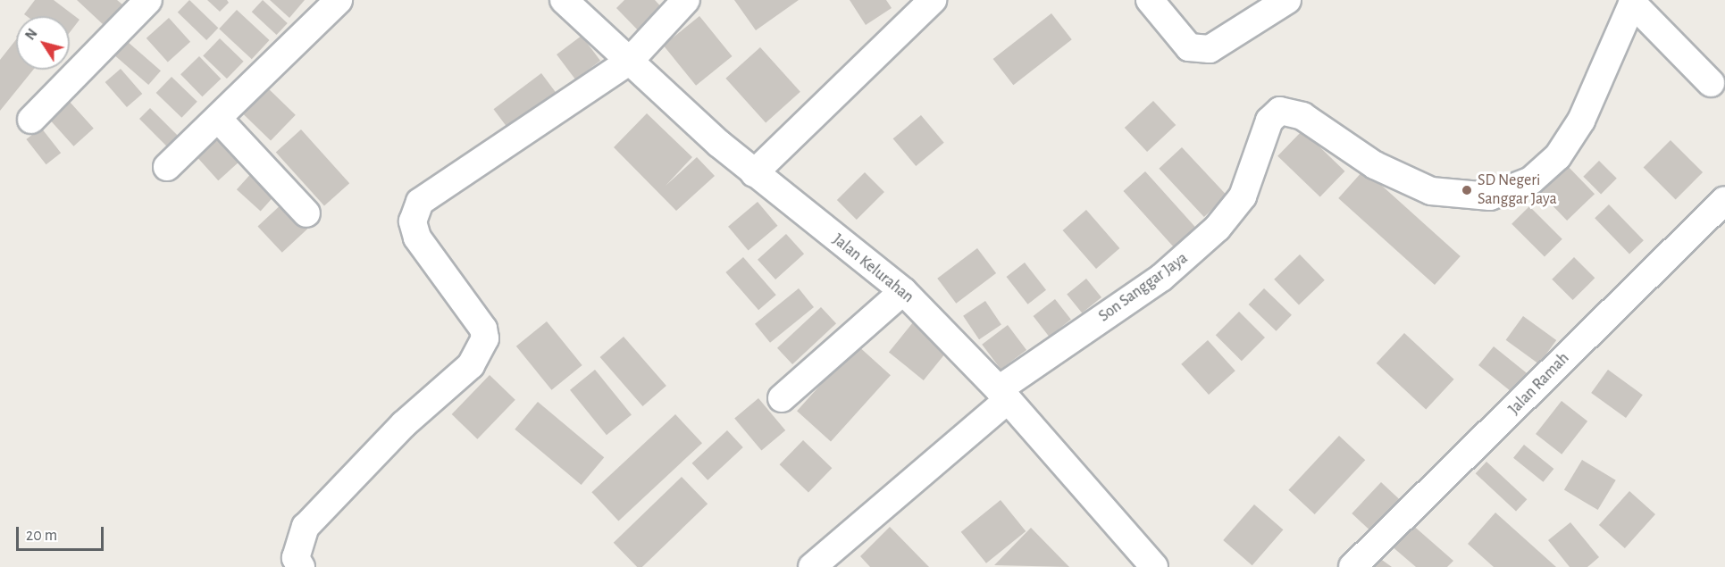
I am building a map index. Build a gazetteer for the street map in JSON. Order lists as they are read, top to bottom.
{
  "streets": {
    "street": ["Jalan Kelurahan", "Son Sanggar Jaya", "Jalan Ramah"]
  },
  "crossings": [
    ["Jalan Kelurahan", "Son Sanggar Jaya"]
  ],
  "places": ["SD Negeri Sanggar Jaya"],
  "scale_bar": "20 m",
  "north": "top left"
}
